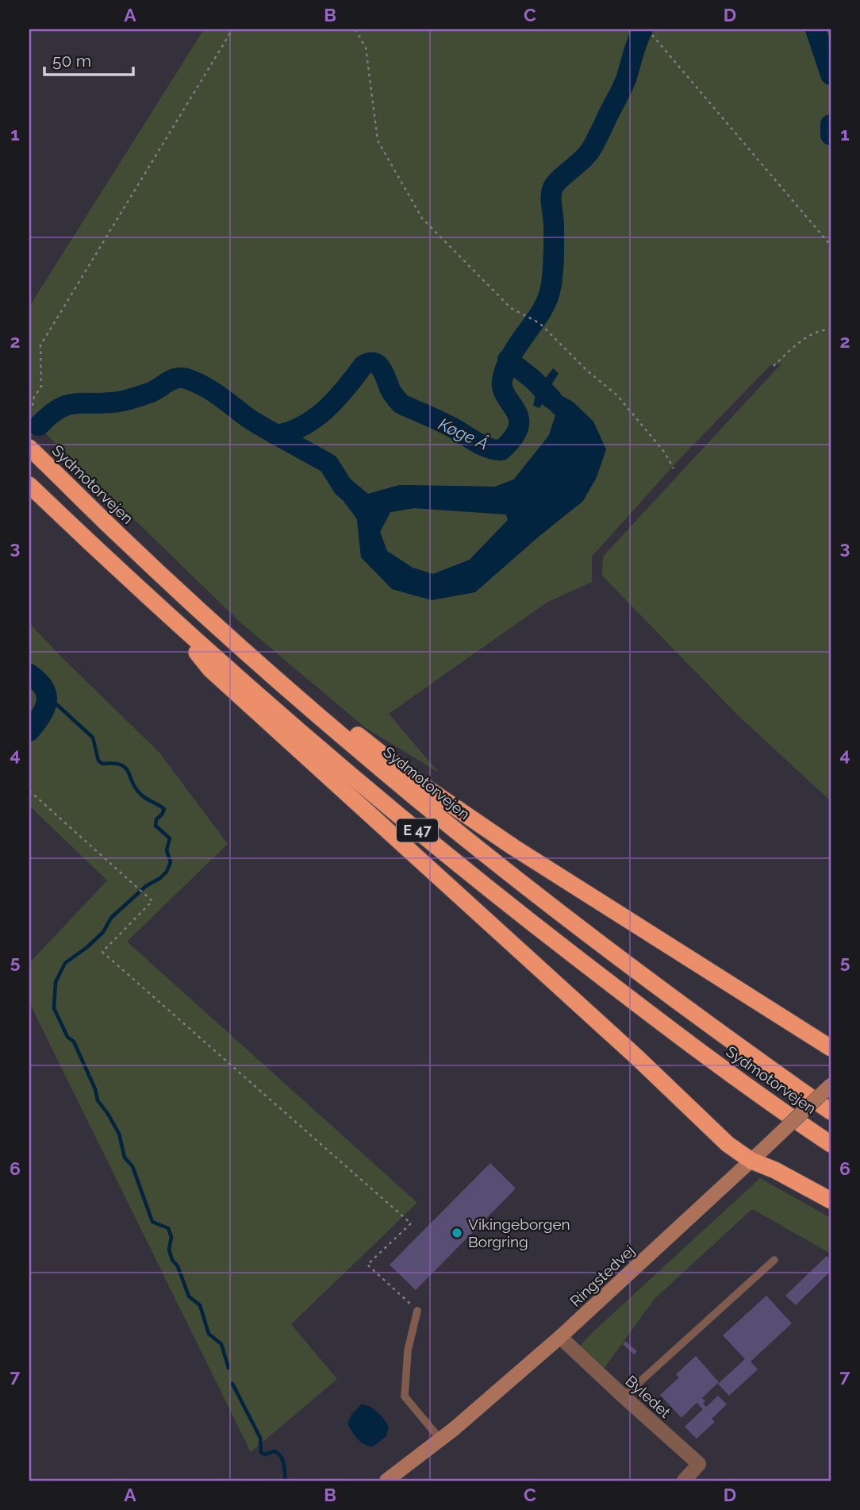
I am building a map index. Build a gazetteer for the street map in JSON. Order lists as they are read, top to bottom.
{
  "streets": {
    "highway": ["Sydmotorvejen", "E 47"],
    "main road": ["Ringstedvej"],
    "street": ["Byledet"]
  },
  "crossings": [
    ["Ringstedvej", "Byledet"]
  ],
  "water": ["Køge Å"],
  "places": ["Vikingeborgen Borgring"],
  "scale_bar": "50 m",
  "grid": {
    "columns": [
      "A",
      "B",
      "C",
      "D"
    ],
    "rows": [
      "1",
      "2",
      "3",
      "4",
      "5",
      "6",
      "7"
    ]
  }
}
